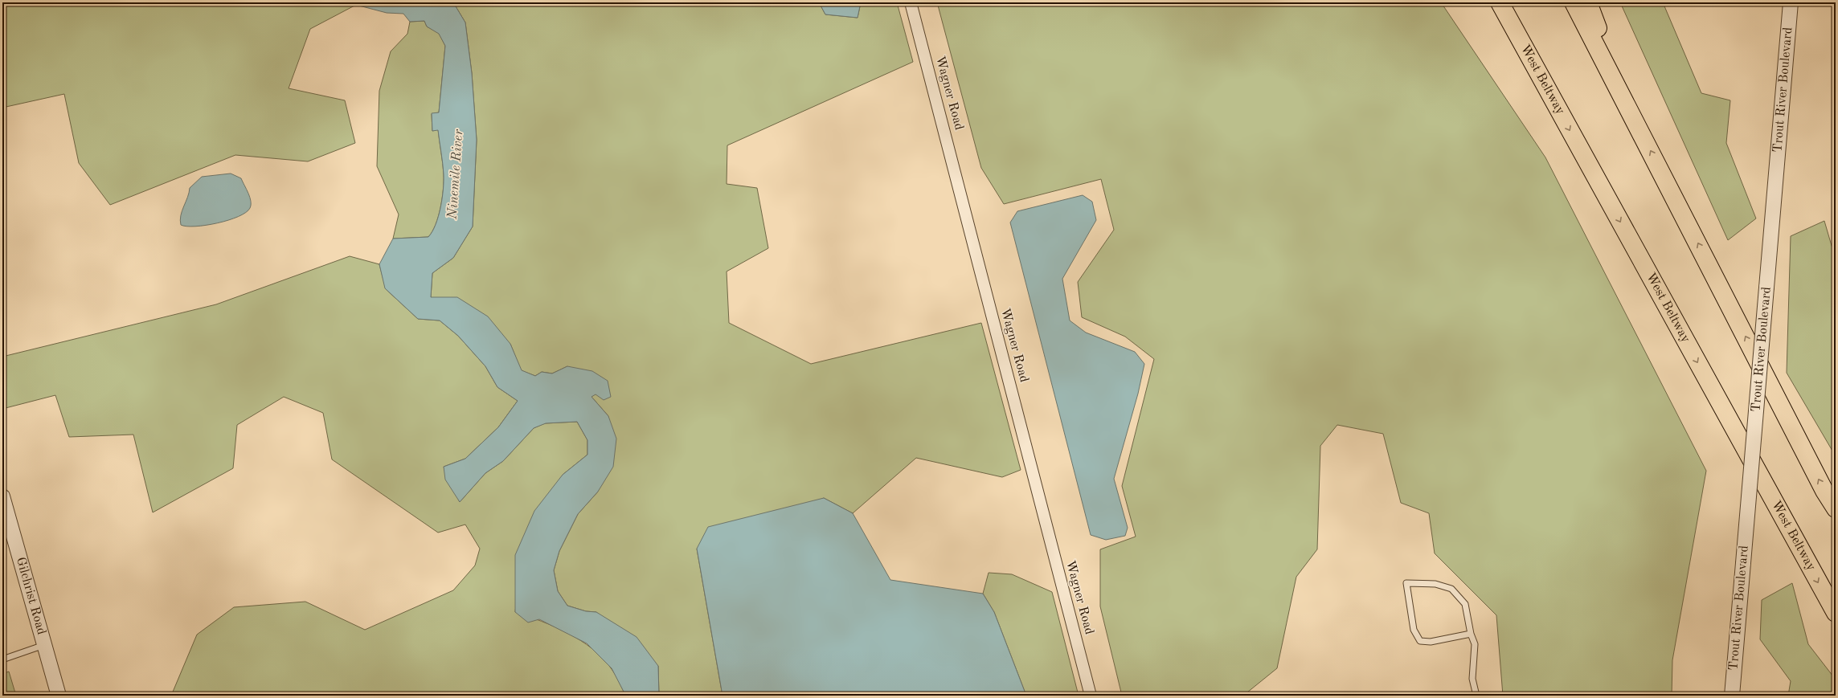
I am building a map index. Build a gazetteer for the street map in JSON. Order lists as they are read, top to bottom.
{
  "streets": {
    "highway": ["West Beltway"],
    "street": ["Trout River Boulevard", "Wagner Road", "Gilchrist Road"]
  },
  "water": ["Ninemile River"]
}
